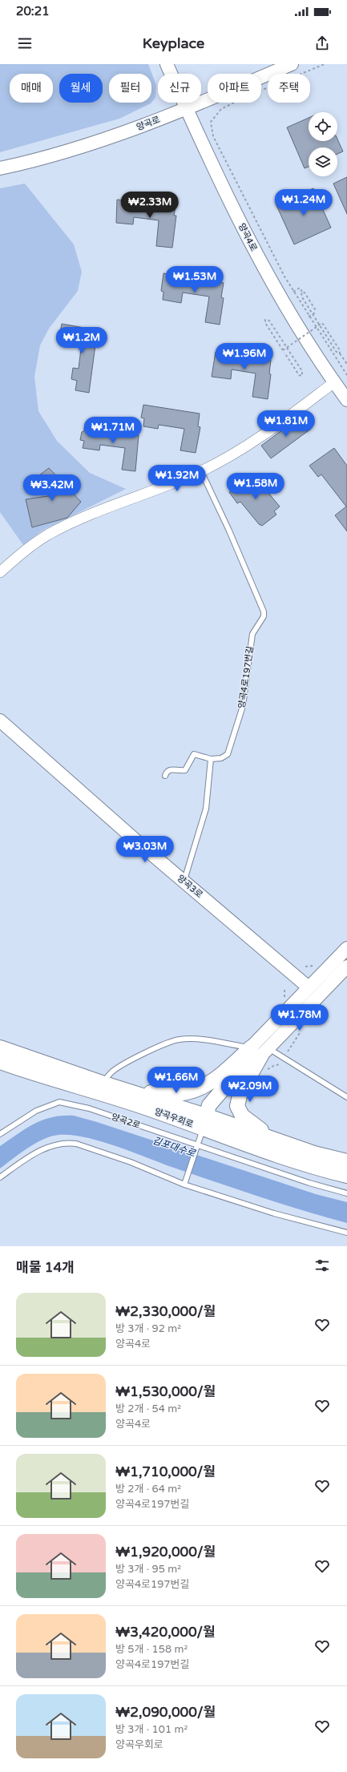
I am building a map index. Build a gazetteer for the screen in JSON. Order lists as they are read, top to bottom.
{
  "streets": {
    "main road": ["양곡우회로"],
    "street": ["양곡로", "양곡4로", "양곡3로"],
    "lane": ["양곡4로197번길", "양곡2로"]
  },
  "crossings": [
    ["양곡로", "양곡4로"]
  ],
  "water": ["김포대수로"],
  "page": {
    "status": "20:21",
    "header": "Keyplace",
    "chip": [
      "매매",
      "월세",
      "필터",
      "신규",
      "아파트",
      "주택"
    ],
    "price": [
      "₩1.24M",
      "₩2.33M",
      "₩1.53M",
      "₩1.2M",
      "₩1.96M",
      "₩1.81M",
      "₩1.71M",
      "₩1.92M",
      "₩1.58M",
      "₩3.42M",
      "₩3.03M",
      "₩1.78M",
      "₩1.66M",
      "₩2.09M"
    ],
    "heading": "매물 14개",
    "list": [
      {
        "name": "₩2,330,000/월",
        "note": "방 3개 · 92 m² · 양곡4로"
      },
      {
        "name": "₩1,530,000/월",
        "note": "방 2개 · 54 m² · 양곡4로"
      },
      {
        "name": "₩1,710,000/월",
        "note": "방 2개 · 64 m² · 양곡4로197번길"
      },
      {
        "name": "₩1,920,000/월",
        "note": "방 3개 · 95 m² · 양곡4로197번길"
      },
      {
        "name": "₩3,420,000/월",
        "note": "방 5개 · 158 m² · 양곡4로197번길"
      },
      {
        "name": "₩2,090,000/월",
        "note": "방 3개 · 101 m² · 양곡우회로"
      }
    ]
  }
}
